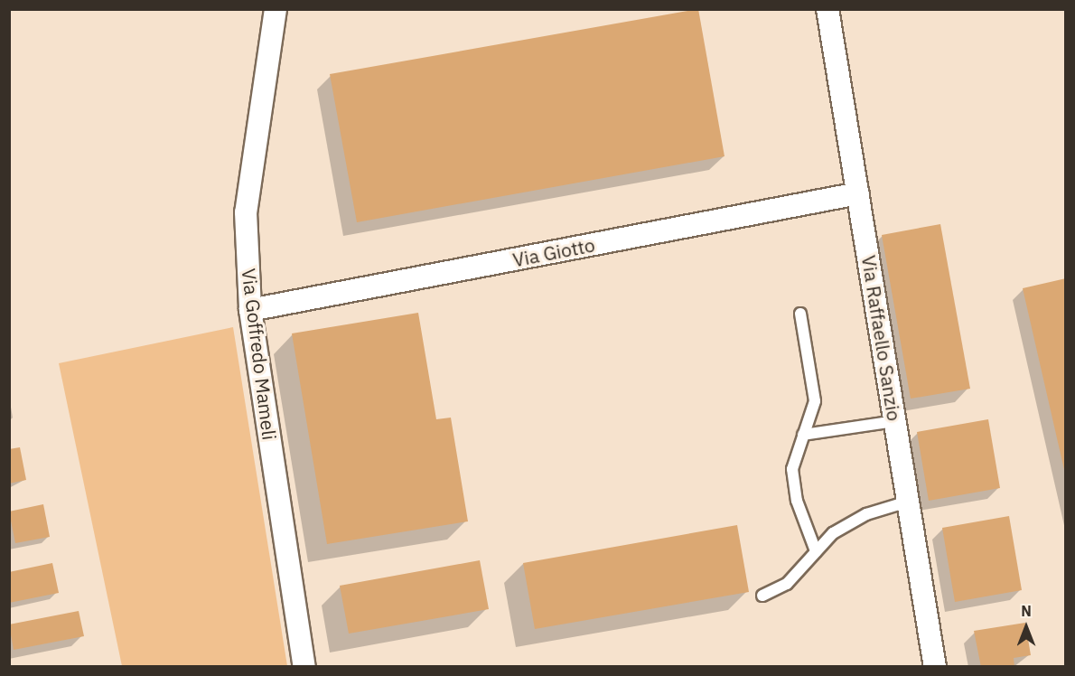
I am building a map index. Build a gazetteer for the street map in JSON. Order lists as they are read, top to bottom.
{
  "streets": {
    "street": ["Via Giotto", "Via Raffaello Sanzio", "Via Goffredo Mameli"]
  },
  "crossings": [
    ["Via Giotto", "Via Raffaello Sanzio"],
    ["Via Giotto", "Via Goffredo Mameli"]
  ],
  "north": "top"
}
